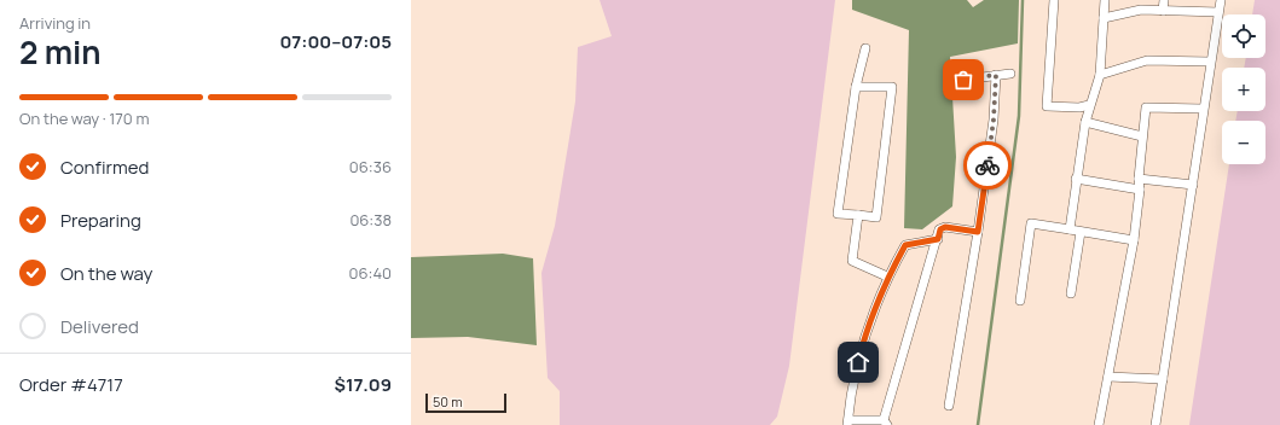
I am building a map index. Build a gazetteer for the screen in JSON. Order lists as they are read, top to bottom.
{
  "scale_bar": "50 m",
  "page": {
    "heading": ["2 min", "Arriving in", "07:00–07:05"],
    "panel": ["Order #4717", "$17.09"],
    "map_buttons": ["+", "−"],
    "bar": "On the way · 170 m",
    "list": [
      ["Confirmed", "06:36"],
      ["Preparing", "06:38"],
      ["On the way", "06:40"],
      "Delivered"
    ],
    "scale": "50 m"
  }
}
